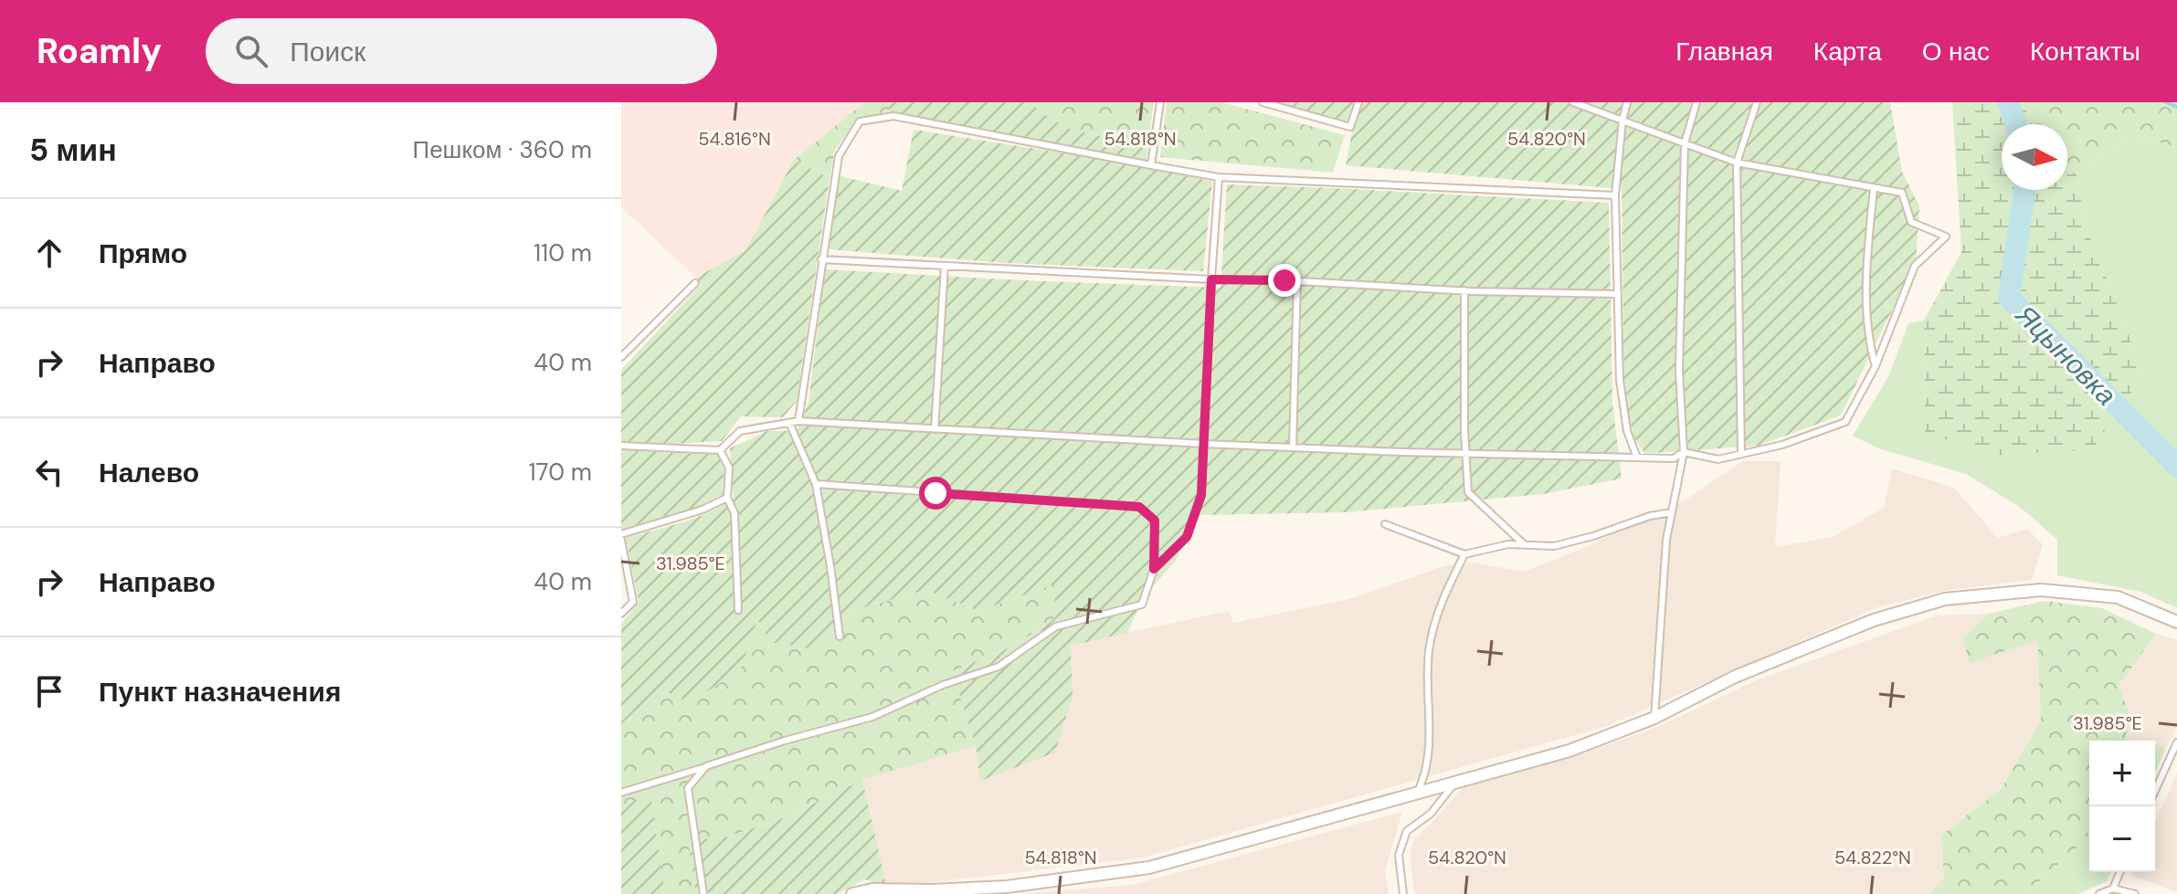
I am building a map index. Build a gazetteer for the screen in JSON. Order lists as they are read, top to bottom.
{
  "water": ["Яцыновка"],
  "north": "right",
  "page": {
    "header": "Roamly",
    "search": "Поиск",
    "nav": [
      "Главная",
      "Карта",
      "О нас",
      "Контакты"
    ],
    "heading": ["5 мин", "Пешком · 360 m"],
    "list": [
      ["Прямо", "110 m"],
      ["Направо", "40 m"],
      ["Налево", "170 m"],
      ["Направо", "40 m"],
      "Пункт назначения"
    ],
    "map_buttons": ["+", "−"]
  },
  "coordinates": [
    "54.816°N",
    "54.818°N",
    "54.820°N",
    "31.985°E",
    "54.822°N"
  ]
}
